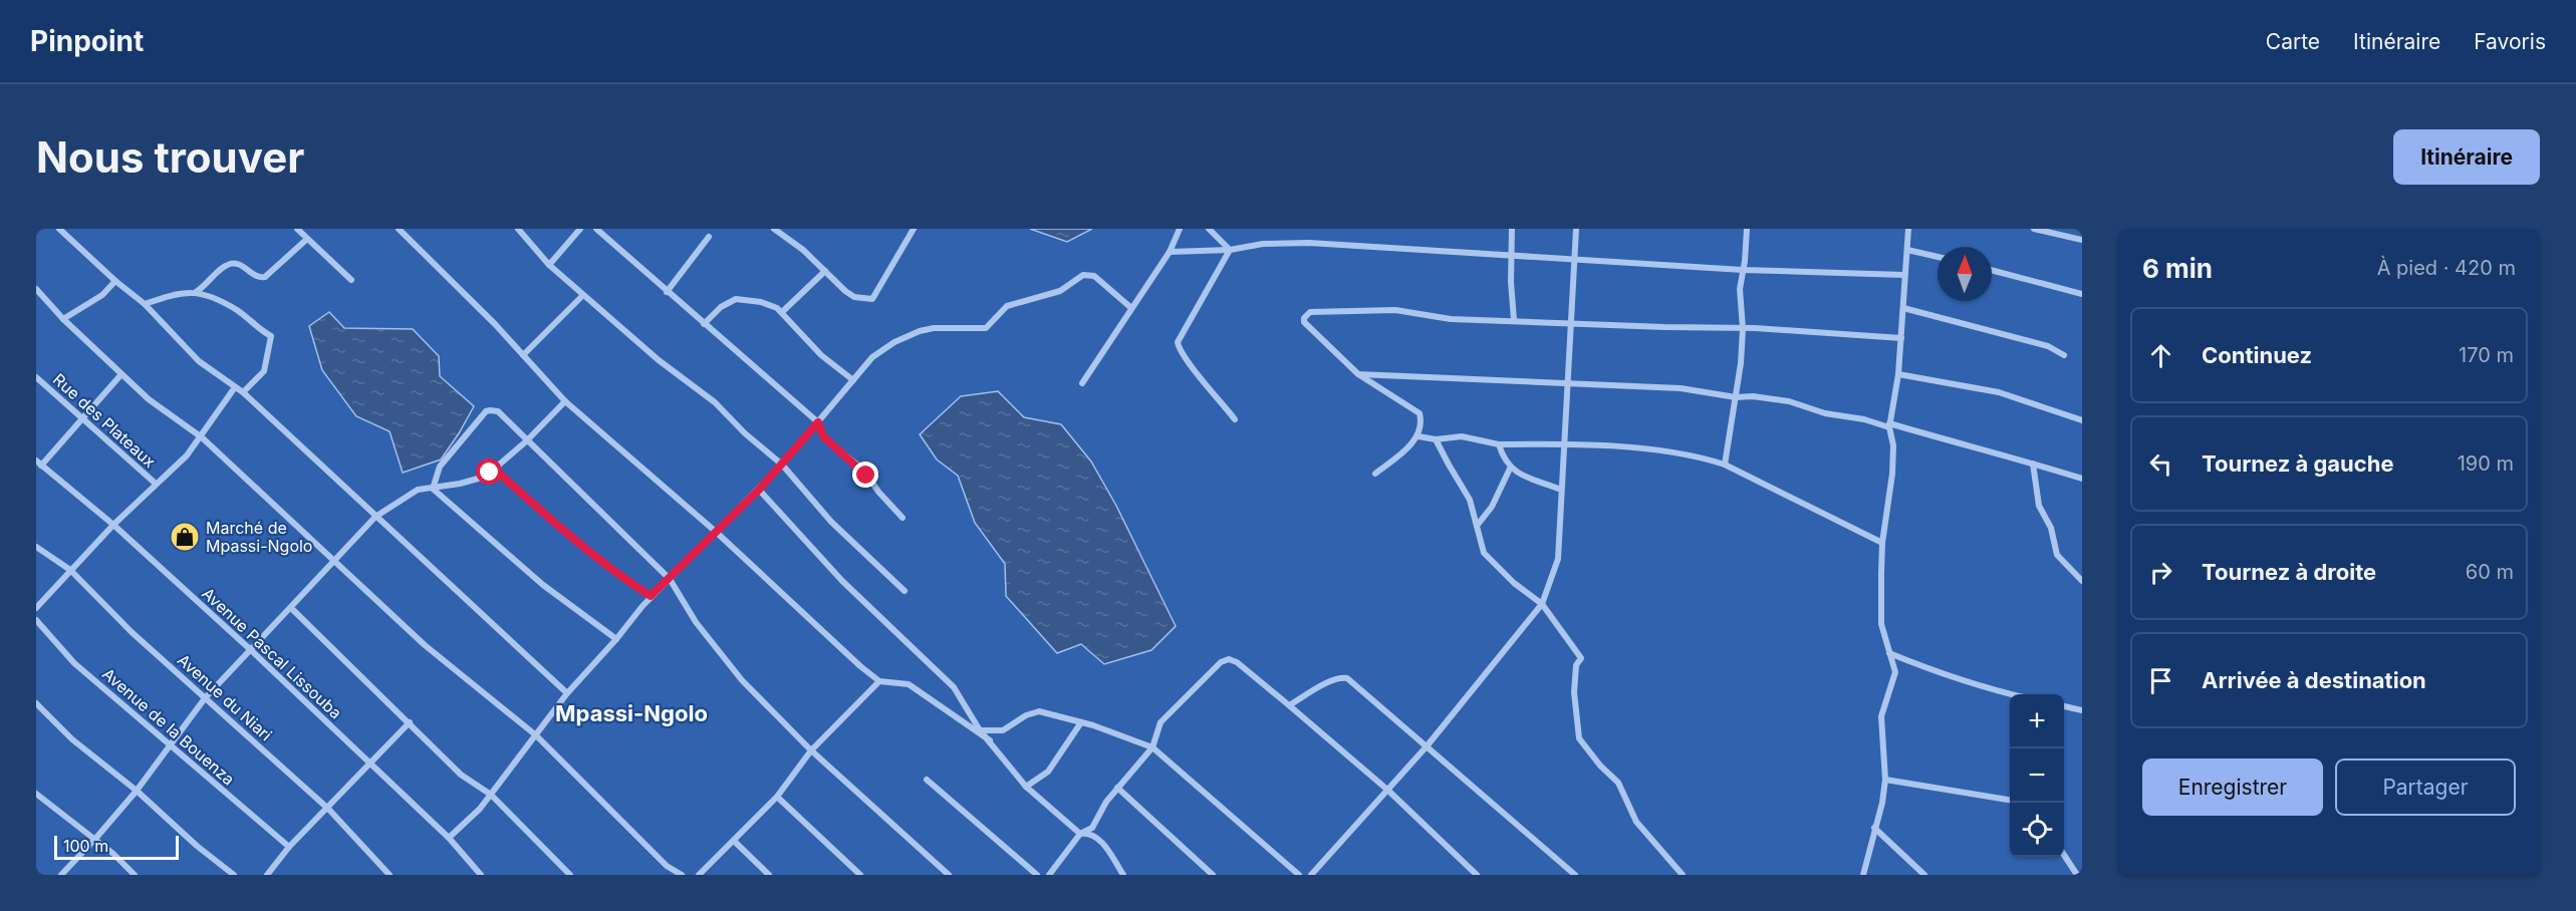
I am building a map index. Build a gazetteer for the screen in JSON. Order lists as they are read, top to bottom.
{
  "streets": {
    "street": [
      "Rue des Plateaux",
      "Avenue Pascal Lissouba",
      "Avenue du Niari",
      "Avenue de la Bouenza"
    ]
  },
  "districts": ["Mpassi-Ngolo"],
  "places": {
    "shop": ["Marché de Mpassi-Ngolo"]
  },
  "scale_bar": "100 m",
  "north": "top",
  "page": {
    "header": "Pinpoint",
    "nav": ["Carte", "Itinéraire", "Favoris"],
    "buttons": [
      "Itinéraire",
      ["Enregistrer", "Partager"]
    ],
    "title": "Nous trouver",
    "heading": ["6 min", "À pied · 420 m"],
    "list": [
      ["Continuez", "170 m"],
      ["Tournez à gauche", "190 m"],
      ["Tournez à droite", "60 m"],
      "Arrivée à destination"
    ],
    "map_buttons": ["+", "−"],
    "scale": "100 m"
  }
}
